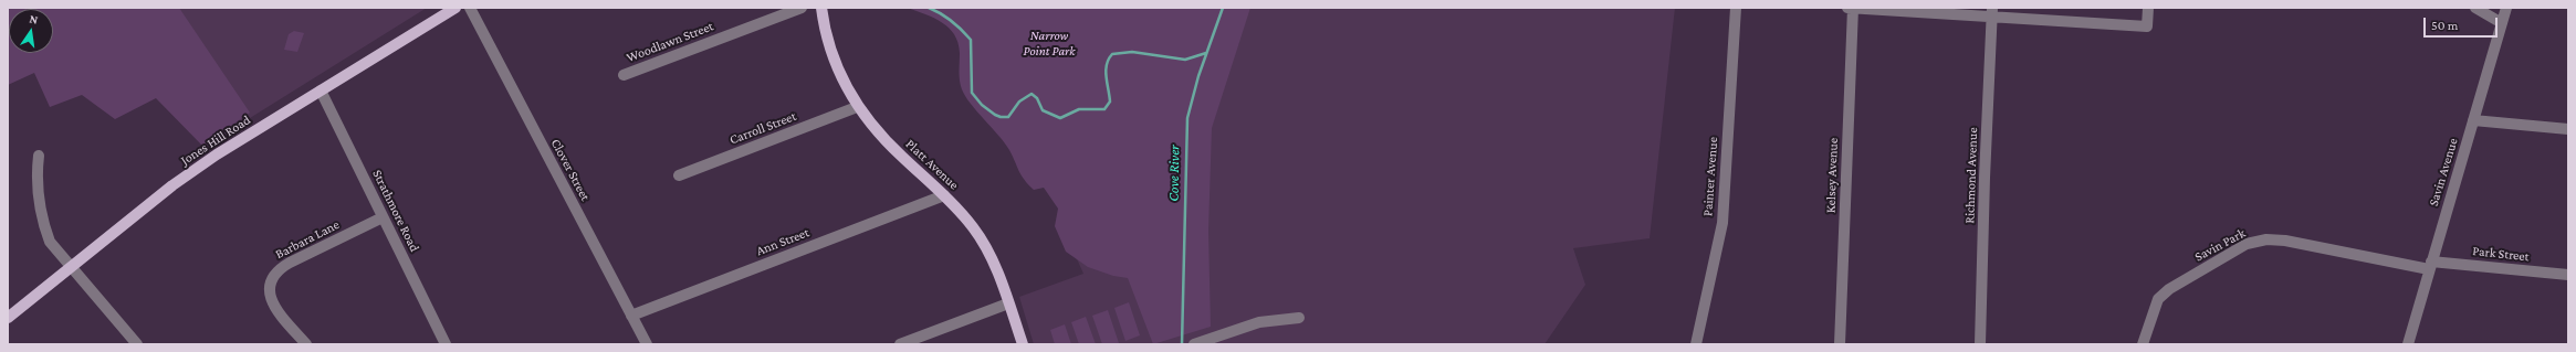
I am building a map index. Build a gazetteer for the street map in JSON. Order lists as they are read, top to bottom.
{
  "streets": {
    "main road": ["Jones Hill Road", "Platt Avenue"],
    "street": [
      "Woodlawn Street",
      "Carroll Street",
      "Clover Street",
      "Savin Avenue",
      "Kelsey Avenue",
      "Richmond Avenue",
      "Painter Avenue",
      "Strathmore Road",
      "Barbara Lane",
      "Ann Street",
      "Savin Park",
      "Park Street"
    ]
  },
  "crossings": [
    ["Carroll Street", "Platt Avenue"],
    ["Jones Hill Road", "Strathmore Road"],
    ["Platt Avenue", "Ann Street"],
    ["Clover Street", "Ann Street"],
    ["Savin Avenue", "Savin Park"],
    ["Savin Avenue", "Park Street"],
    ["Strathmore Road", "Barbara Lane"],
    ["Savin Park", "Park Street"]
  ],
  "water": ["Cove River"],
  "parks": ["Narrow Point Park"],
  "scale_bar": "50 m",
  "north": "top"
}
